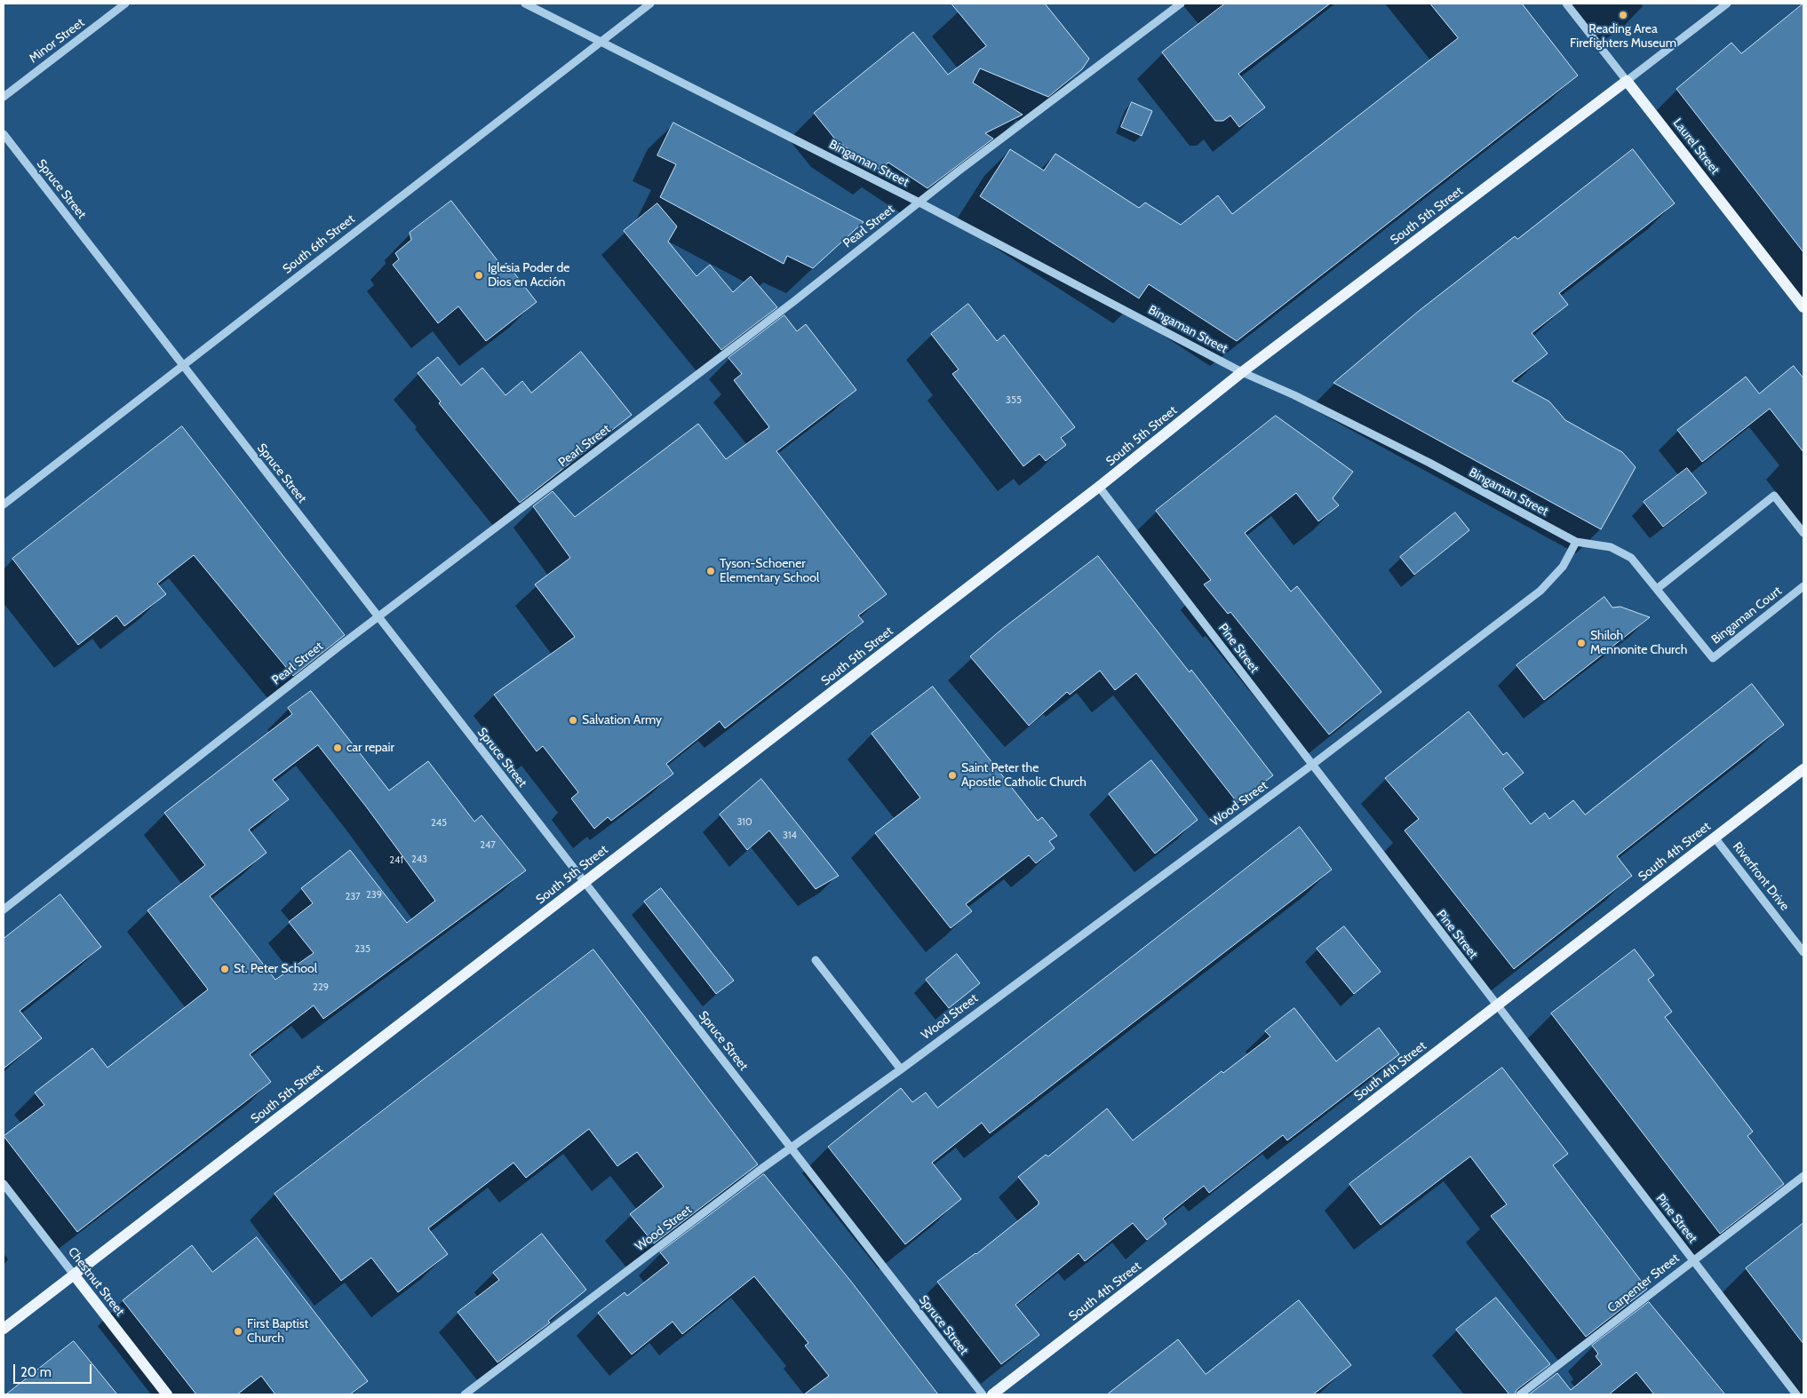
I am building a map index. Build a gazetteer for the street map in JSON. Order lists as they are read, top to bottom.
{
  "streets": {
    "main road": [
      "Laurel Street",
      "South 5th Street",
      "South 4th Street",
      "Chestnut Street"
    ],
    "street": [
      "Minor Street",
      "Bingaman Street",
      "Spruce Street",
      "Pearl Street",
      "South 6th Street",
      "Bingaman Court",
      "Pine Street",
      "Wood Street",
      "Riverfront Drive",
      "Carpenter Street"
    ]
  },
  "crossings": [
    ["Laurel Street", "South 5th Street"],
    ["Bingaman Street", "South 5th Street"],
    ["Bingaman Street", "Pearl Street"],
    ["Bingaman Street", "South 6th Street"],
    ["Bingaman Street", "Bingaman Court"],
    ["Bingaman Street", "Wood Street"],
    ["Spruce Street", "South 5th Street"],
    ["Spruce Street", "Pearl Street"],
    ["Spruce Street", "South 6th Street"],
    ["Spruce Street", "Wood Street"],
    ["South 5th Street", "Pine Street"],
    ["South 5th Street", "Chestnut Street"],
    ["Pine Street", "Wood Street"],
    ["Pine Street", "South 4th Street"],
    ["Pine Street", "Carpenter Street"],
    ["South 4th Street", "Riverfront Drive"]
  ],
  "places": [
    "Reading Area Firefighters Museum",
    "Iglesia Poder de Dios en Acción",
    "Tyson-Schoener Elementary School",
    "Shiloh Mennonite Church",
    "Salvation Army",
    "car repair",
    "Saint Peter the Apostle Catholic Church",
    "St. Peter School",
    "First Baptist Church"
  ],
  "house_numbers": [
    "355",
    "310",
    "245",
    "314",
    "247",
    "243",
    "241",
    "239",
    "237",
    "235",
    "229"
  ],
  "scale_bar": "20 m"
}
